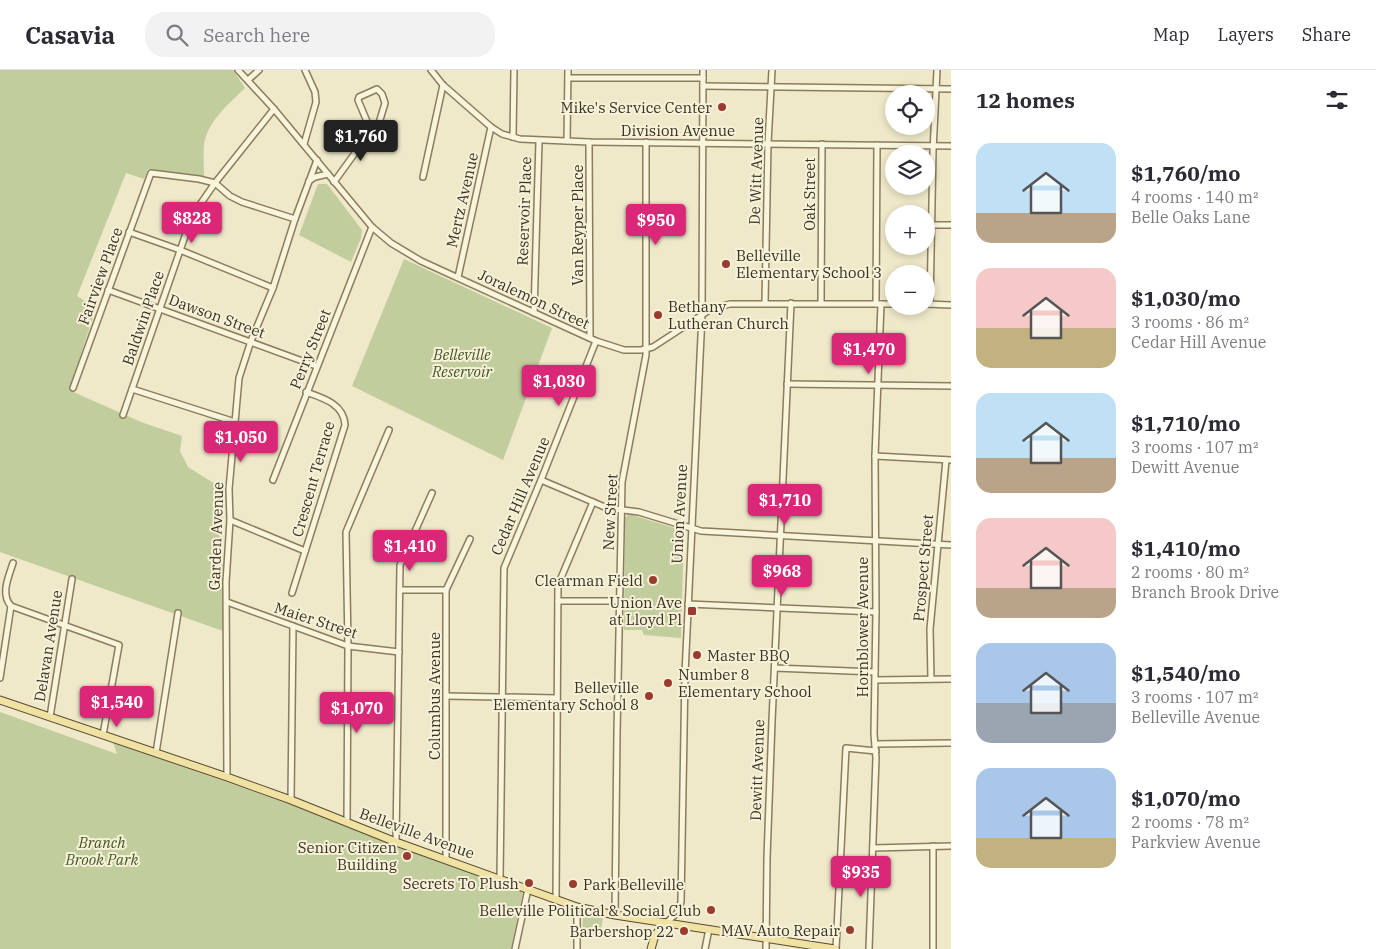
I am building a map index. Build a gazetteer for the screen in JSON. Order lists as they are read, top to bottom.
{
  "streets": {
    "main road": ["Union Avenue", "Belleville Avenue"],
    "street": [
      "Division Avenue",
      "De Witt Avenue",
      "Oak Street",
      "Mertz Avenue",
      "Reservoir Place",
      "Van Reyper Place",
      "Fairview Place",
      "Joralemon Street",
      "Dawson Street",
      "Baldwin Place",
      "Perry Street",
      "Crescent Terrace",
      "Cedar Hill Avenue",
      "New Street",
      "Garden Avenue",
      "Prospect Street",
      "Maier Street",
      "Hornblower Avenue",
      "Delavan Avenue",
      "Columbus Avenue",
      "Dewitt Avenue"
    ]
  },
  "crossings": [
    ["Division Avenue", "De Witt Avenue"],
    ["Division Avenue", "Oak Street"],
    ["Division Avenue", "Mertz Avenue"],
    ["Division Avenue", "Reservoir Place"],
    ["Division Avenue", "Van Reyper Place"],
    ["Division Avenue", "New Street"],
    ["Division Avenue", "Union Avenue"],
    ["Division Avenue", "Hornblower Avenue"],
    ["De Witt Avenue", "Joralemon Street"],
    ["Oak Street", "Joralemon Street"],
    ["Mertz Avenue", "Joralemon Street"],
    ["Reservoir Place", "Joralemon Street"],
    ["Van Reyper Place", "Joralemon Street"],
    ["Fairview Place", "Dawson Street"],
    ["Fairview Place", "Baldwin Place"],
    ["Joralemon Street", "Baldwin Place"],
    ["Joralemon Street", "Perry Street"],
    ["Joralemon Street", "Cedar Hill Avenue"],
    ["Joralemon Street", "New Street"],
    ["Joralemon Street", "Union Avenue"],
    ["Joralemon Street", "Garden Avenue"],
    ["Joralemon Street", "Hornblower Avenue"],
    ["Joralemon Street", "Dewitt Avenue"],
    ["Dawson Street", "Baldwin Place"],
    ["Dawson Street", "Perry Street"],
    ["Dawson Street", "Garden Avenue"],
    ["Perry Street", "Crescent Terrace"],
    ["Cedar Hill Avenue", "Belleville Avenue"],
    ["New Street", "Belleville Avenue"],
    ["Union Avenue", "Belleville Avenue"],
    ["Garden Avenue", "Maier Street"],
    ["Garden Avenue", "Belleville Avenue"],
    ["Delavan Avenue", "Belleville Avenue"],
    ["Columbus Avenue", "Belleville Avenue"],
    ["Dewitt Avenue", "Belleville Avenue"]
  ],
  "parks": ["Belleville Reservoir", "Branch Brook Park"],
  "places": {
    "other": [
      "Mike's Service Center",
      "Belleville Elementary School 3",
      "Bethany Lutheran Church",
      "Clearman Field",
      "Master BBQ",
      "Number 8 Elementary School",
      "Belleville Elementary School 8",
      "Senior Citizen Building",
      "Secrets To Plush",
      "Park Belleville",
      "Belleville Political & Social Club",
      "MAV Auto Repair",
      "Barbershop 22"
    ],
    "transit": ["Union Ave at Lloyd Pl"]
  },
  "page": {
    "header": "Casavia",
    "search": "Search here",
    "nav": ["Map", "Layers", "Share"],
    "heading": "12 homes",
    "map_buttons": ["+", "−"],
    "price": [
      "$1,760",
      "$828",
      "$950",
      "$1,470",
      "$1,030",
      "$1,050",
      "$1,710",
      "$1,410",
      "$968",
      "$1,540",
      "$1,070",
      "$935"
    ],
    "list": [
      {
        "name": "$1,760/mo",
        "note": "4 rooms · 140 m² · Belle Oaks Lane"
      },
      {
        "name": "$1,030/mo",
        "note": "3 rooms · 86 m² · Cedar Hill Avenue"
      },
      {
        "name": "$1,710/mo",
        "note": "3 rooms · 107 m² · Dewitt Avenue"
      },
      {
        "name": "$1,410/mo",
        "note": "2 rooms · 80 m² · Branch Brook Drive"
      },
      {
        "name": "$1,540/mo",
        "note": "3 rooms · 107 m² · Belleville Avenue"
      },
      {
        "name": "$1,070/mo",
        "note": "2 rooms · 78 m² · Parkview Avenue"
      }
    ]
  }
}
